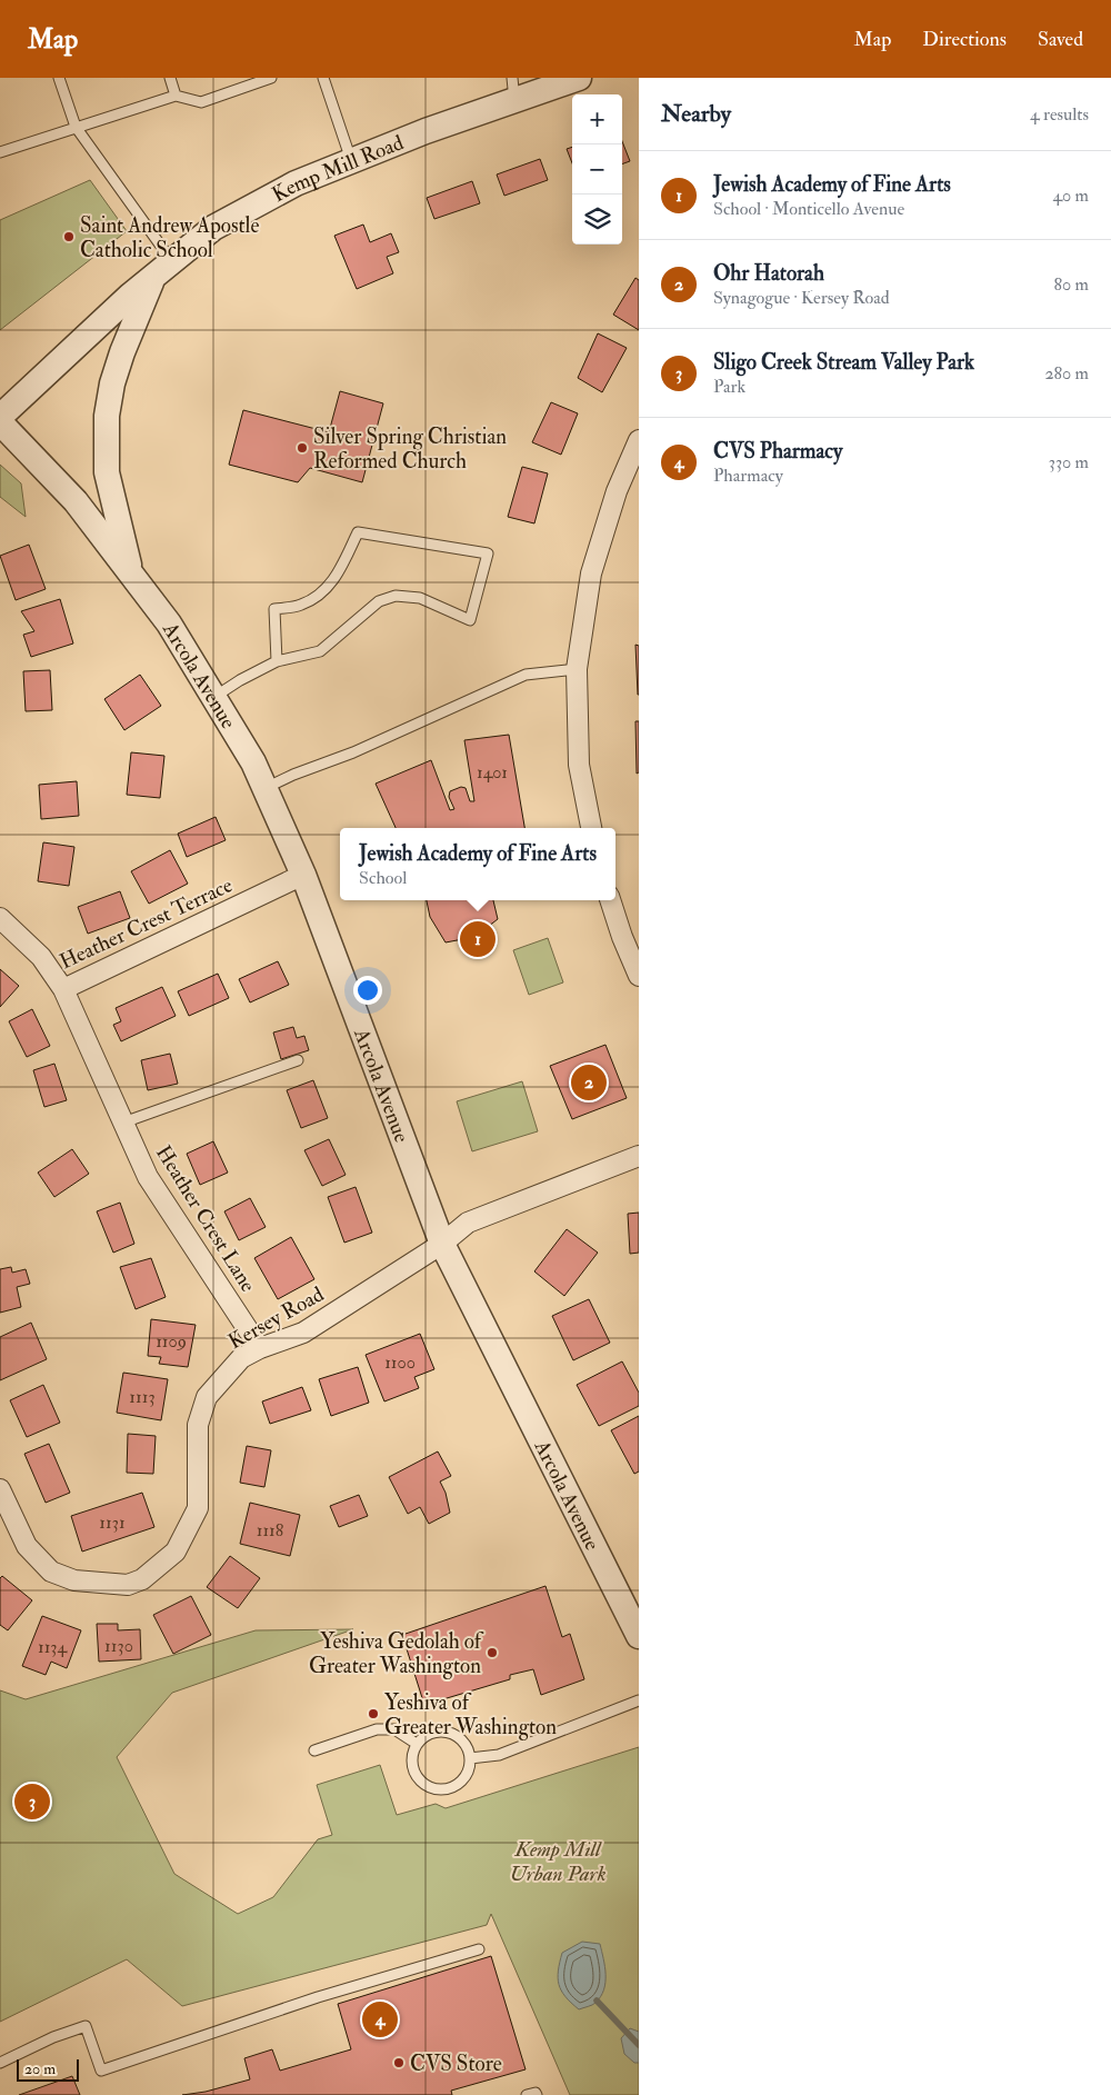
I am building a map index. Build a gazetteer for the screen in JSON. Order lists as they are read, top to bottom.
{
  "streets": {
    "street": [
      "Kemp Mill Road",
      "Arcola Avenue",
      "Heather Crest Terrace",
      "Heather Crest Lane",
      "Kersey Road"
    ]
  },
  "crossings": [
    ["Arcola Avenue", "Heather Crest Terrace"],
    ["Arcola Avenue", "Kersey Road"],
    ["Heather Crest Terrace", "Heather Crest Lane"],
    ["Heather Crest Lane", "Kersey Road"]
  ],
  "parks": ["Kemp Mill Urban Park"],
  "places": [
    "Saint Andrew Apostle Catholic School",
    "Silver Spring Christian Reformed Church",
    "Yeshiva Gedolah of Greater Washington",
    "Yeshiva of Greater Washington",
    "CVS Store"
  ],
  "house_numbers": [
    "1401",
    "1109",
    "1100",
    "1113",
    "1131",
    "1118",
    "1130",
    "1134"
  ],
  "scale_bar": "20 m",
  "page": {
    "header": "Map",
    "nav": ["Map", "Directions", "Saved"],
    "heading": ["Nearby", "4 results"],
    "map_buttons": ["+", "−"],
    "list": [
      {
        "mark": "1",
        "name": "Jewish Academy of Fine Arts",
        "note": "School · Monticello Avenue",
        "value": "40 m"
      },
      {
        "mark": "2",
        "name": "Ohr Hatorah",
        "note": "Synagogue · Kersey Road",
        "value": "80 m"
      },
      {
        "mark": "3",
        "name": "Sligo Creek Stream Valley Park",
        "note": "Park",
        "value": "280 m"
      },
      {
        "mark": "4",
        "name": "CVS Pharmacy",
        "note": "Pharmacy",
        "value": "330 m"
      }
    ],
    "popup": ["Jewish Academy of Fine Arts", "School"],
    "pins": [
      "1",
      "2",
      "3",
      "4"
    ],
    "scale": "20 m"
  }
}
